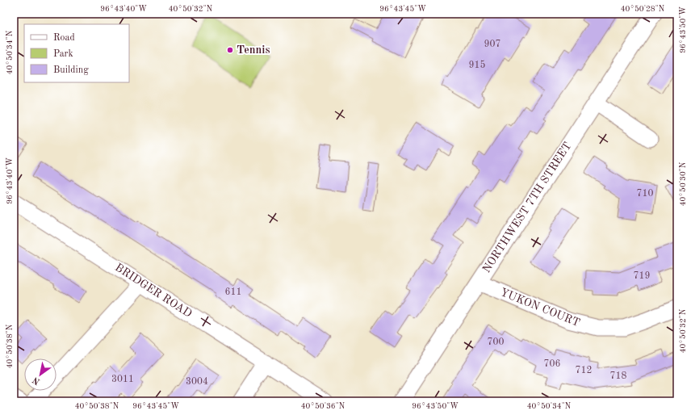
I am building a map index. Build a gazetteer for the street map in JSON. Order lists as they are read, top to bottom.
{
  "streets": {
    "street": ["NORTHWEST 7TH STREET", "BRIDGER ROAD", "YUKON COURT"]
  },
  "crossings": [
    ["NORTHWEST 7TH STREET", "YUKON COURT"]
  ],
  "places": ["Tennis"],
  "house_numbers": [
    "907",
    "915",
    "710",
    "719",
    "611",
    "700",
    "706",
    "712",
    "718",
    "3011",
    "3004"
  ],
  "legend": ["Road", "Park", "Building"],
  "north": "bottom left",
  "coordinates": [
    "96°43'40\"W",
    "40°50'32\"N",
    "96°43'45\"W",
    "40°50'28\"N",
    "96°43'50\"W",
    "40°50'34\"N",
    "40°50'30\"N",
    "40°50'38\"N",
    "40°50'36\"N"
  ]
}
